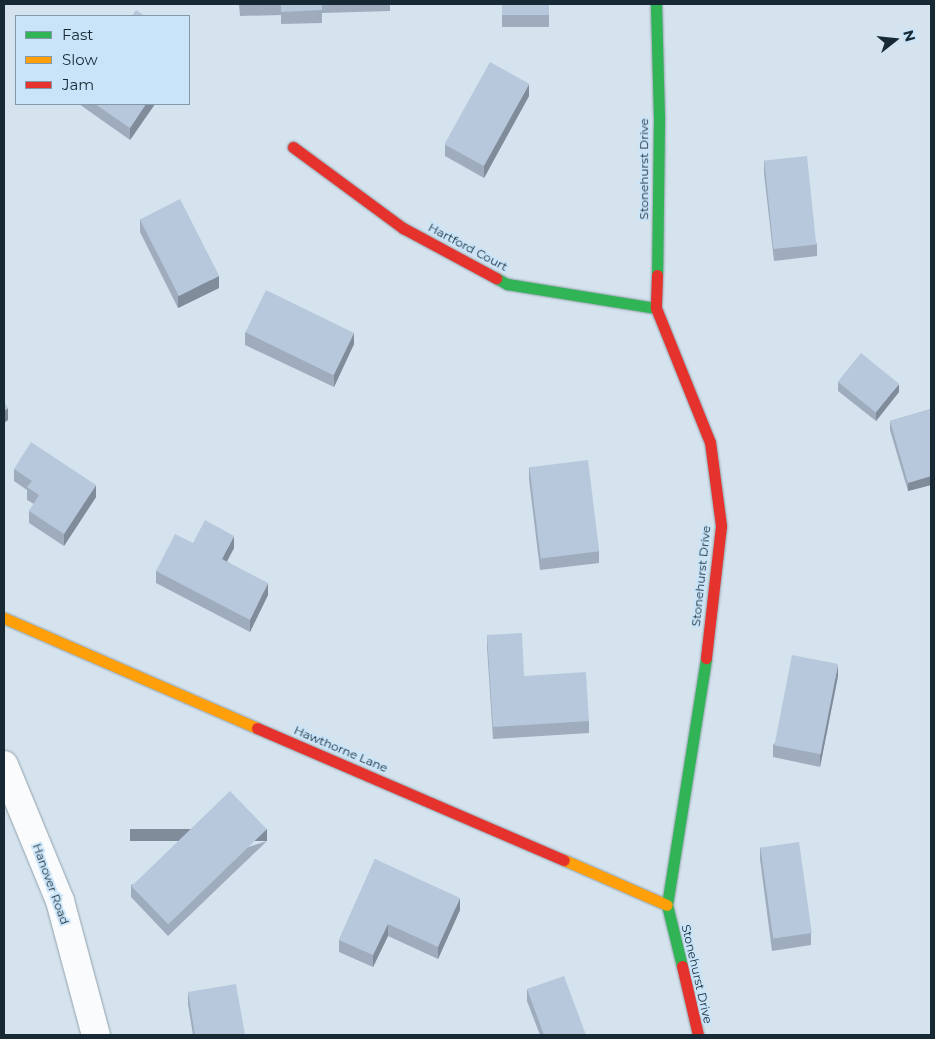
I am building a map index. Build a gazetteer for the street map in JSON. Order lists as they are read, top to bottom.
{
  "streets": {
    "street": [
      "Stonehurst Drive",
      "Hartford Court",
      "Hawthorne Lane",
      "Hanover Road"
    ]
  },
  "crossings": [
    ["Stonehurst Drive", "Hartford Court"],
    ["Stonehurst Drive", "Hawthorne Lane"]
  ],
  "legend": ["Fast", "Slow", "Jam"],
  "north": "right"
}
